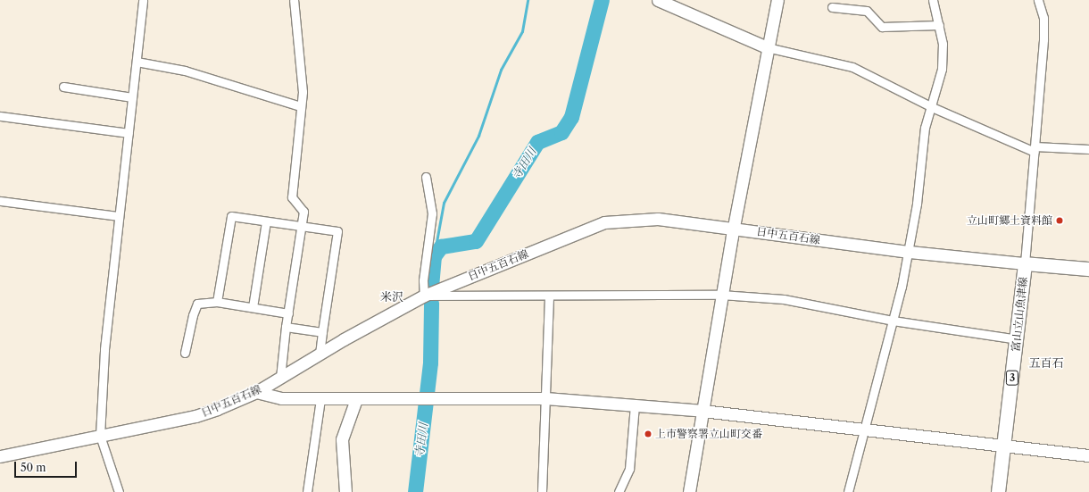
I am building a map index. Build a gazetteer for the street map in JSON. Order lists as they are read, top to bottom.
{
  "streets": {
    "main road": ["富山立山魚津線", "3"],
    "street": ["日中五百石線"]
  },
  "crossings": [
    ["日中五百石線", "富山立山魚津線"]
  ],
  "districts": ["米沢", "五百石"],
  "water": ["寺田川"],
  "places": ["立山町郷土資料館", "上市警察署立山町交番"],
  "scale_bar": "50 m"
}
